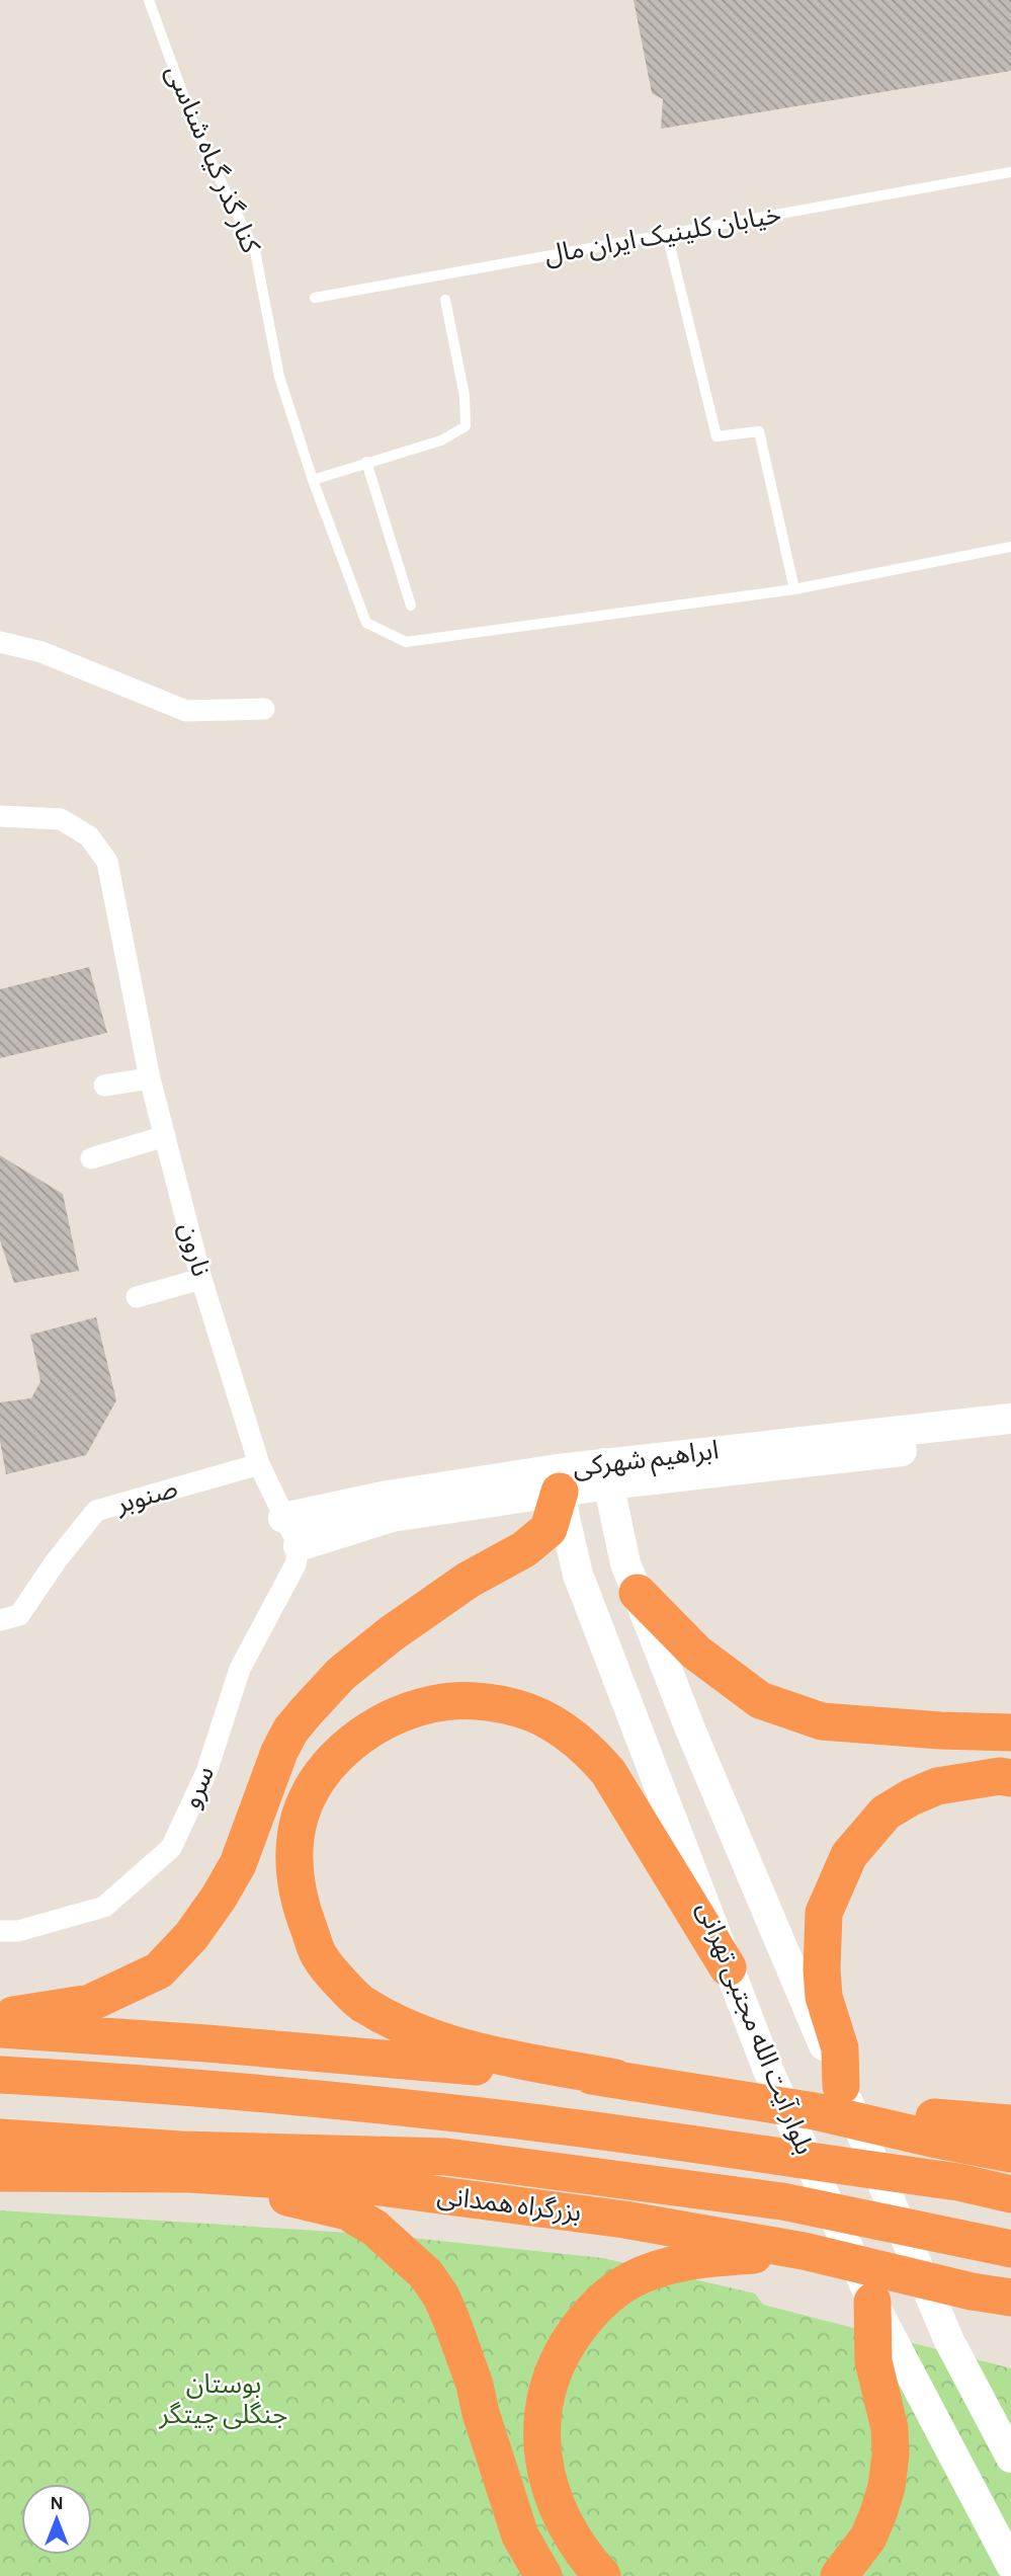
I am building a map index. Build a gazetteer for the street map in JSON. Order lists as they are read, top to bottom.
{
  "streets": {
    "highway": ["بزرگراه همدانی"],
    "main road": ["ابراهیم شهرکی", "بلوار آیت الله مجتبی تهرانی"],
    "street": ["نارون", "صنوبر", "سرو"],
    "lane": ["کنار گذر گیاه شناسی", "خیابان کلینیک ایران مال"]
  },
  "crossings": [
    ["نارون", "ابراهیم شهرکی"],
    ["نارون", "صنوبر"],
    ["نارون", "سرو"],
    ["ابراهیم شهرکی", "سرو"],
    ["ابراهیم شهرکی", "بلوار آیت الله مجتبی تهرانی"]
  ],
  "parks": ["بوستان جنگلی چیتگر"],
  "north": "top"
}
